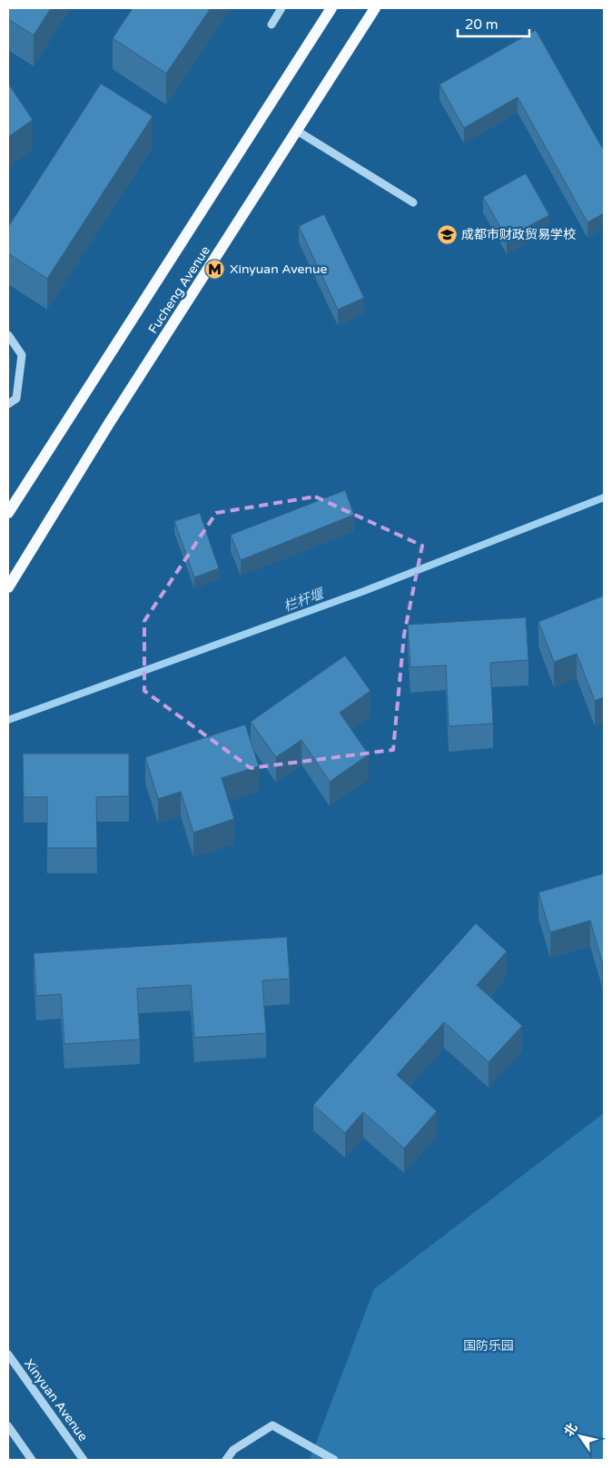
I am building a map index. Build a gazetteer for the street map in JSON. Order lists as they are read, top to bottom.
{
  "streets": {
    "main road": ["Fucheng Avenue"],
    "street": ["Xinyuan Avenue"]
  },
  "water": ["栏杆堰"],
  "parks": ["国防乐园"],
  "places": {
    "school or university": ["成都市财政贸易学校"],
    "metro station": ["Xinyuan Avenue"]
  },
  "scale_bar": "20 m",
  "north": "top left"
}
